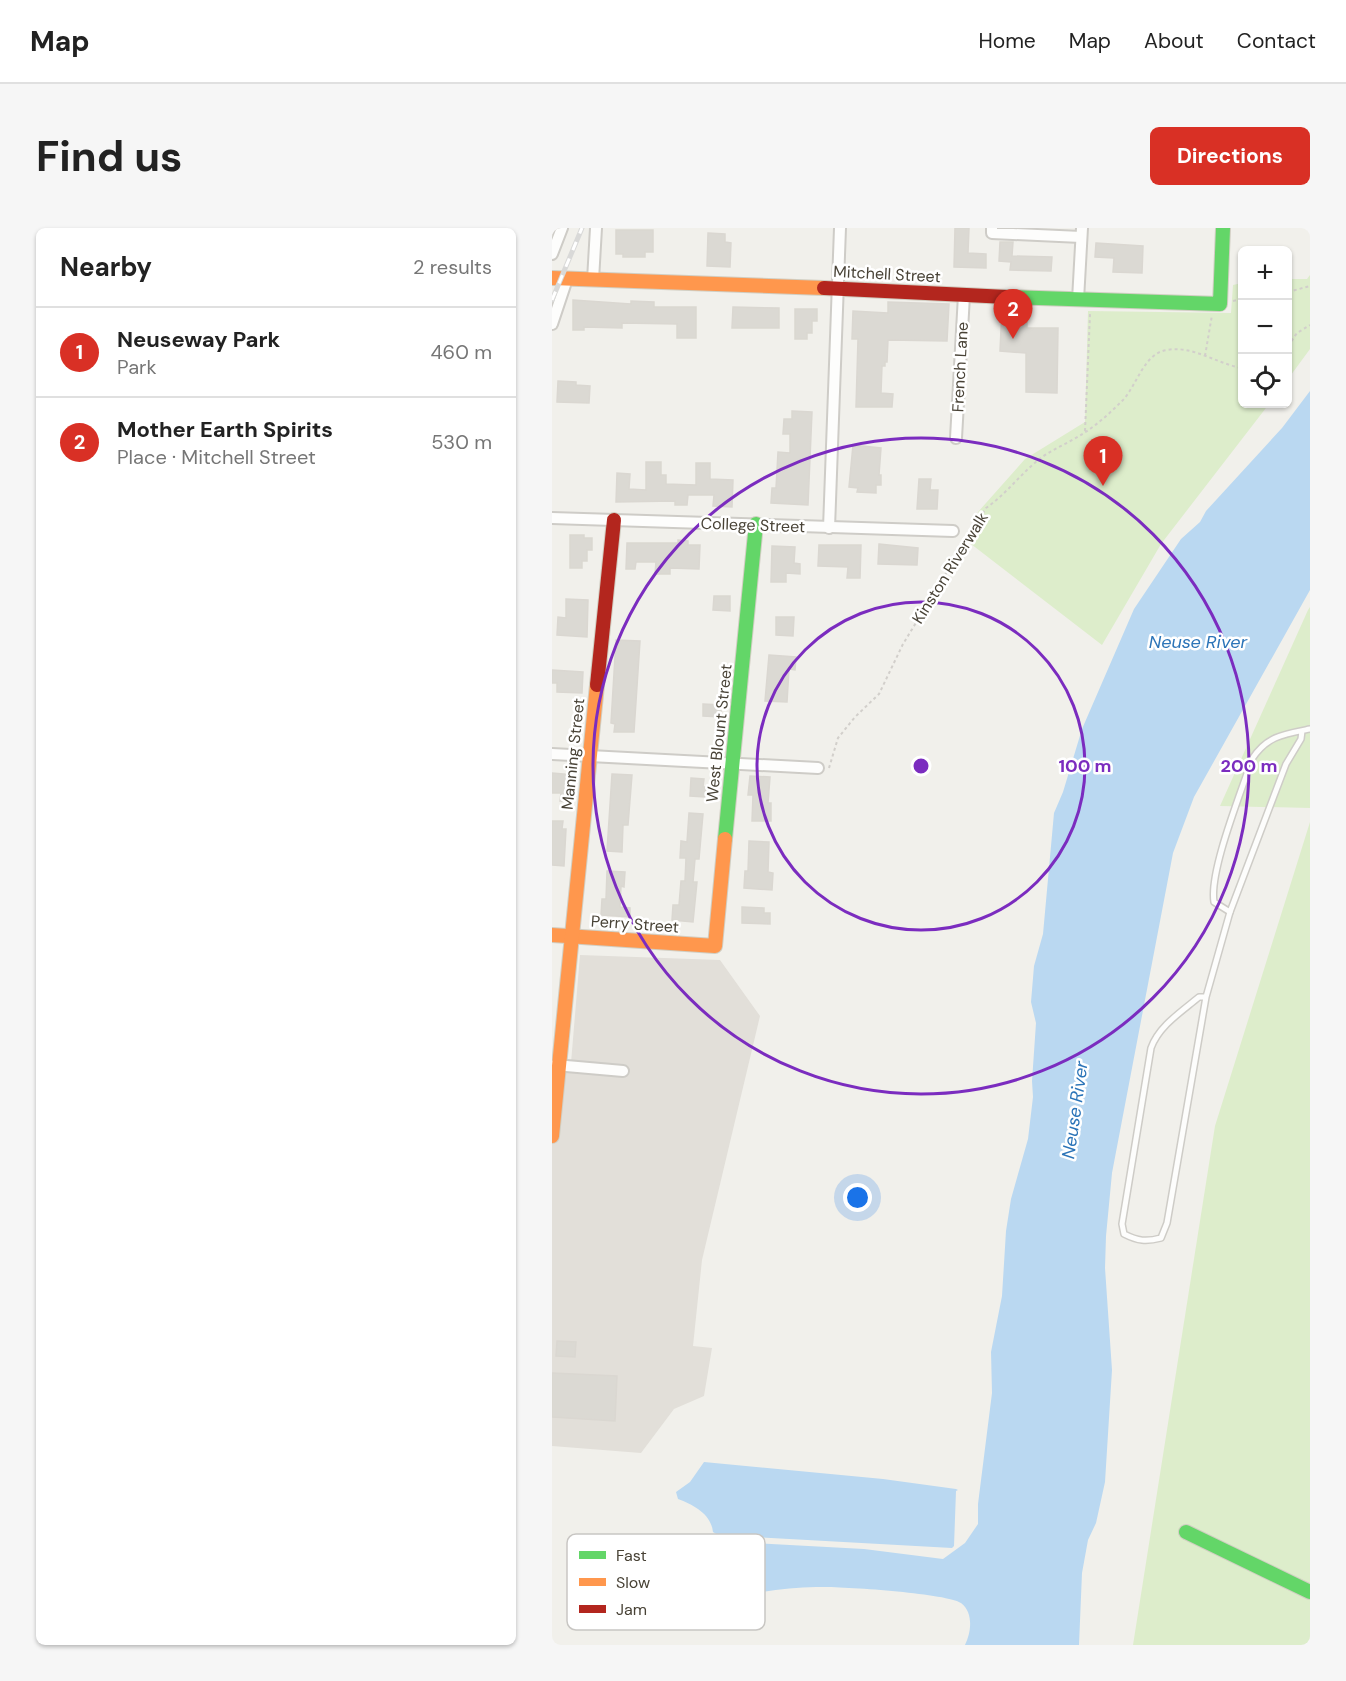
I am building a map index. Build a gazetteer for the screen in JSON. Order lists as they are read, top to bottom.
{
  "streets": {
    "street": [
      "Mitchell Street",
      "French Lane",
      "College Street",
      "West Blount Street",
      "Manning Street",
      "Perry Street"
    ],
    "path": ["Kinston Riverwalk"]
  },
  "crossings": [
    ["Mitchell Street", "French Lane"],
    ["College Street", "West Blount Street"],
    ["College Street", "Manning Street"],
    ["West Blount Street", "Perry Street"],
    ["Manning Street", "Perry Street"]
  ],
  "water": ["Neuse River"],
  "legend": ["Fast", "Slow", "Jam"],
  "page": {
    "header": "Map",
    "nav": [
      "Home",
      "Map",
      "About",
      "Contact"
    ],
    "buttons": "Directions",
    "title": "Find us",
    "heading": ["Nearby", "2 results"],
    "map_buttons": ["+", "−"],
    "pins": ["2", "1"],
    "list": [
      {
        "mark": "1",
        "name": "Neuseway Park",
        "note": "Park",
        "value": "460 m"
      },
      {
        "mark": "2",
        "name": "Mother Earth Spirits",
        "note": "Place · Mitchell Street",
        "value": "530 m"
      }
    ]
  },
  "rings": ["100 m", "200 m"]
}
